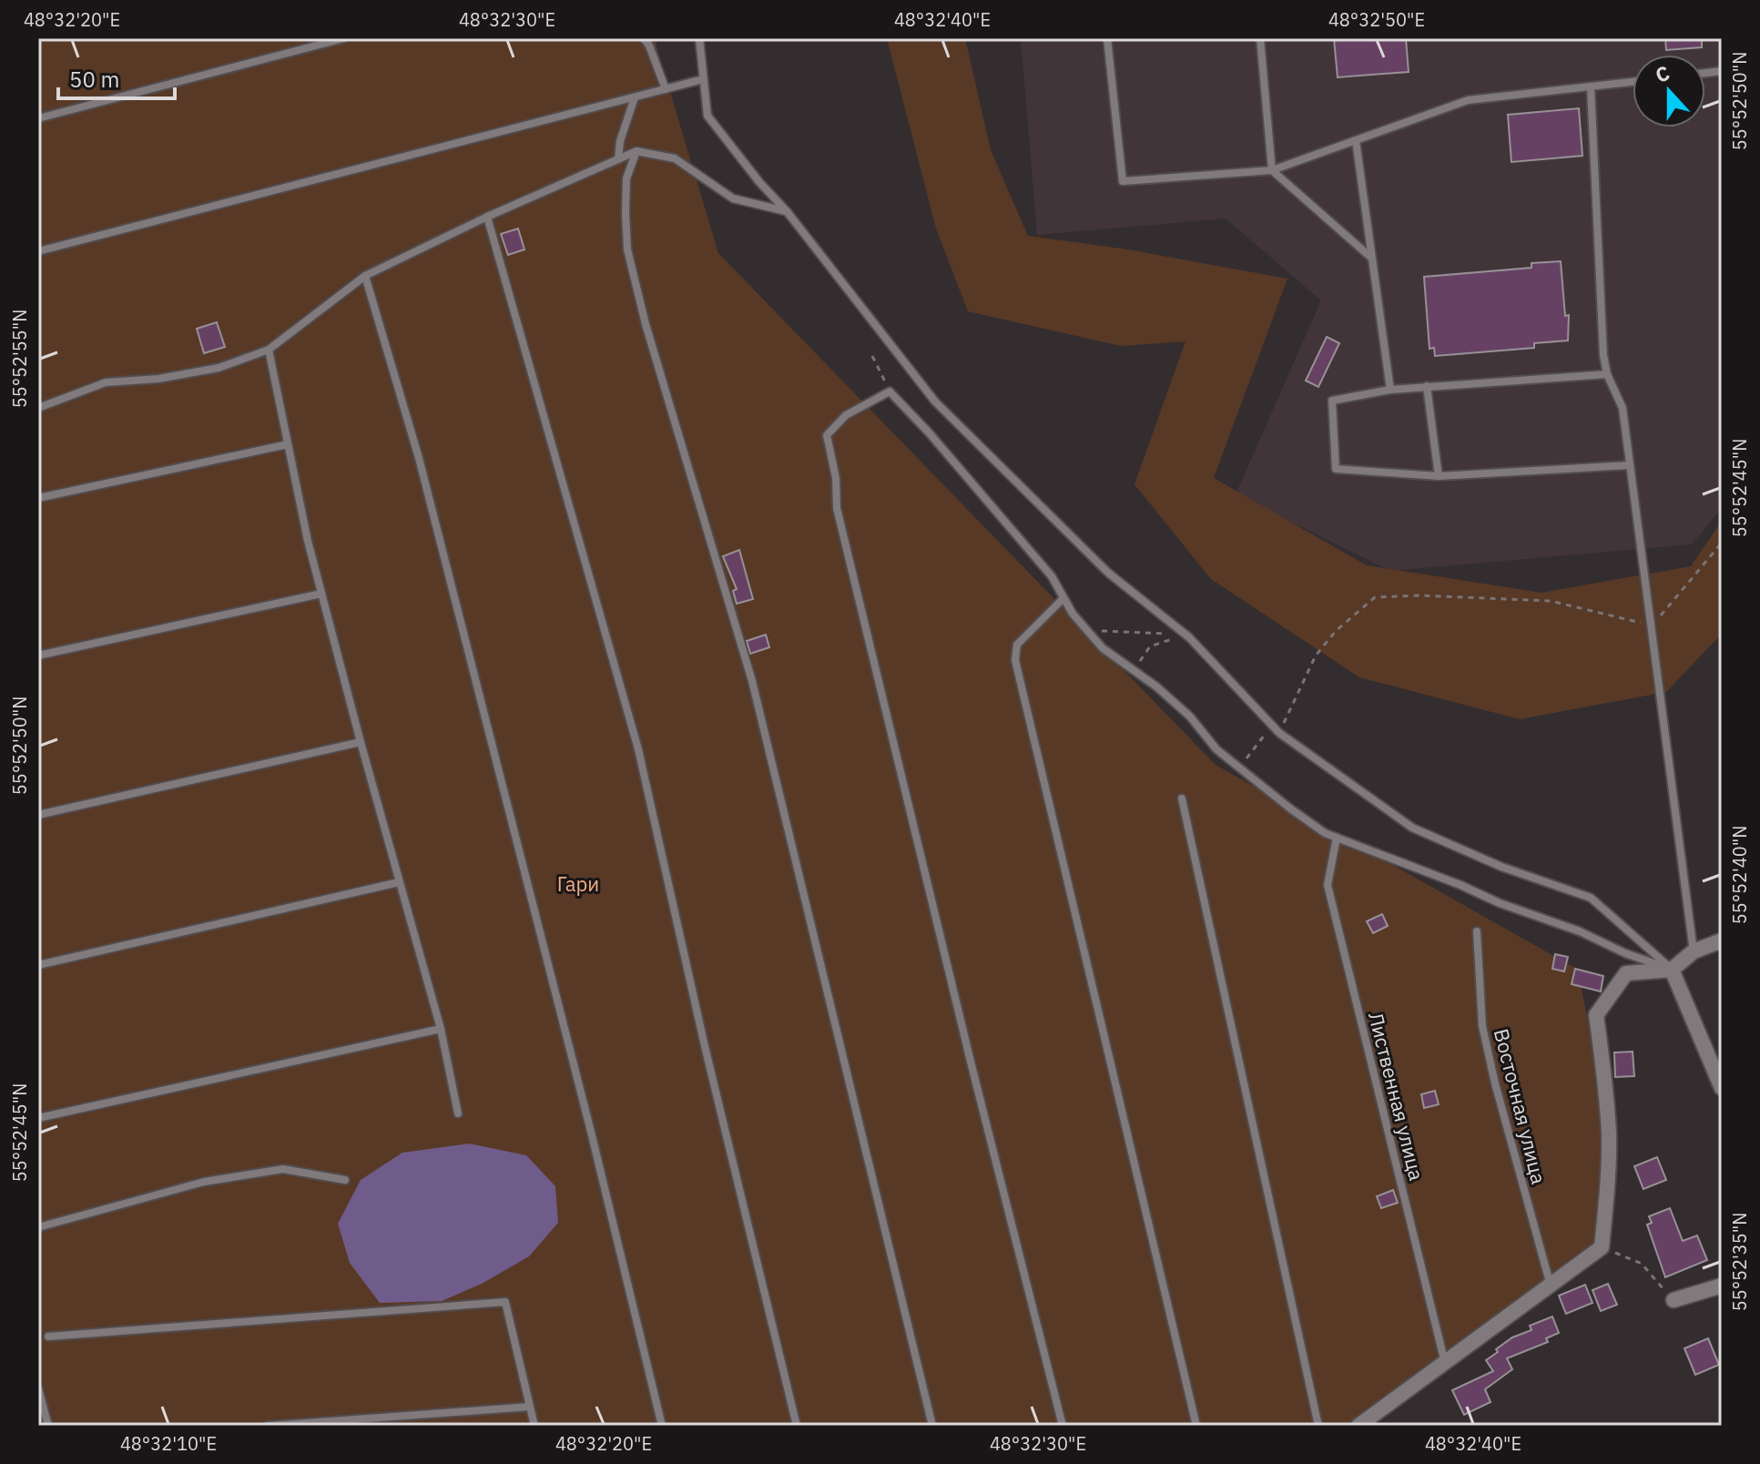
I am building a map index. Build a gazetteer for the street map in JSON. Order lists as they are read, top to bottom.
{
  "streets": {
    "lane": ["Лиственная улица", "Восточная улица"]
  },
  "parks": ["Гари"],
  "scale_bar": "50 m",
  "north": "top",
  "coordinates": [
    "48°32'20\"E",
    "48°32'30\"E",
    "48°32'40\"E",
    "48°32'50\"E",
    "55°52'50\"N",
    "55°52'55\"N",
    "55°52'45\"N",
    "55°52'40\"N",
    "55°52'35\"N",
    "48°32'10\"E"
  ]
}
